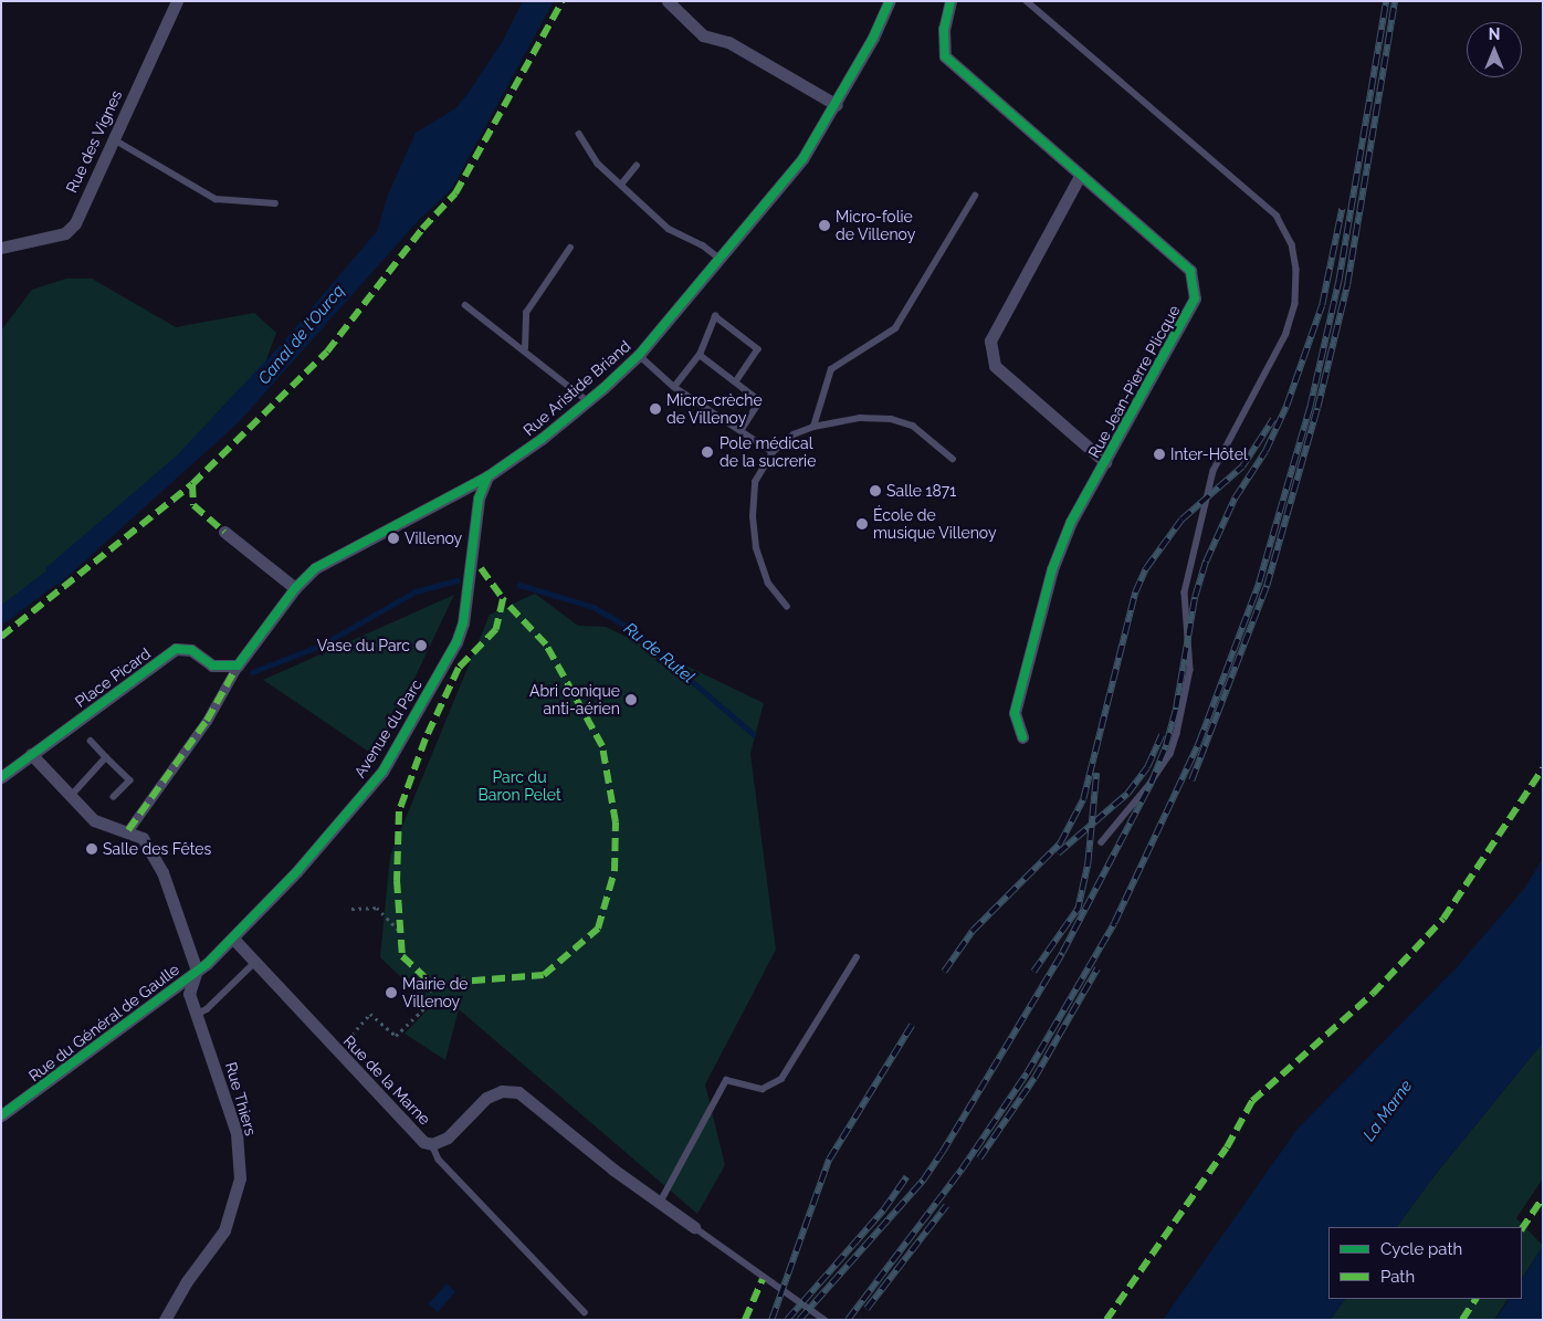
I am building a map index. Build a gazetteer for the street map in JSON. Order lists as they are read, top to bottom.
{
  "streets": {
    "street": [
      "Rue des Vignes",
      "Rue Jean-Pierre Plicque",
      "Rue Aristide Briand",
      "Place Picard",
      "Avenue du Parc",
      "Rue du Général de Gaulle",
      "Rue de la Marne",
      "Rue Thiers"
    ]
  },
  "crossings": [
    ["Rue Aristide Briand", "Place Picard"],
    ["Rue Aristide Briand", "Avenue du Parc"],
    ["Avenue du Parc", "Rue du Général de Gaulle"],
    ["Avenue du Parc", "Rue de la Marne"],
    ["Avenue du Parc", "Rue Thiers"],
    ["Rue du Général de Gaulle", "Rue Thiers"]
  ],
  "water": ["Canal de l'Ourcq", "Ru de Rutel", "La Marne"],
  "parks": ["Parc du Baron Pelet"],
  "places": [
    "Micro-folie de Villenoy",
    "Micro-crèche de Villenoy",
    "Pole médical de la sucrerie",
    "Inter-Hôtel",
    "Salle 1871",
    "École de musique Villenoy",
    "Villenoy",
    "Vase du Parc",
    "Abri conique anti-aérien",
    "Salle des Fêtes",
    "Mairie de Villenoy"
  ],
  "legend": ["Cycle path", "Path"],
  "north": "top"
}
